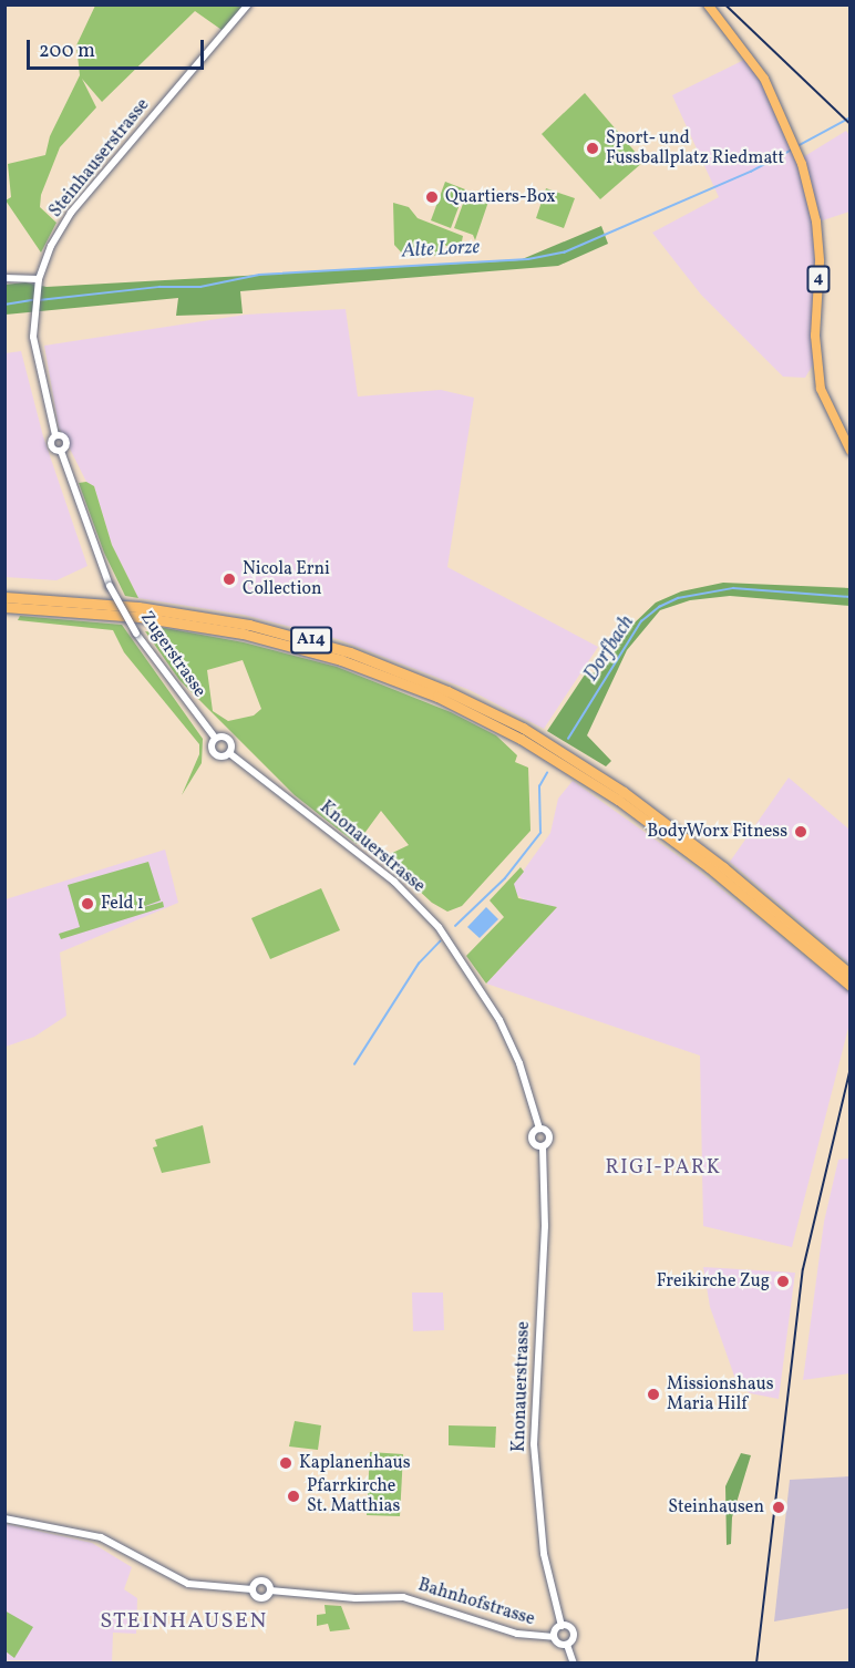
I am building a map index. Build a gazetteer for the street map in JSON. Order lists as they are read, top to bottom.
{
  "streets": {
    "highway": ["A14"],
    "main road": ["4"],
    "street": [
      "Steinhauserstrasse",
      "Zugerstrasse",
      "Knonauerstrasse",
      "Bahnhofstrasse"
    ]
  },
  "crossings": [
    ["Steinhauserstrasse", "Zugerstrasse"]
  ],
  "districts": ["RIGI-PARK", "STEINHAUSEN"],
  "water": ["Alte Lorze", "Dorfbach"],
  "places": [
    "Sport- und Fussballplatz Riedmatt",
    "Quartiers-Box",
    "Nicola Erni Collection",
    "BodyWorx Fitness",
    "Feld 1",
    "Freikirche Zug",
    "Missionshaus Maria Hilf",
    "Kaplanenhaus",
    "Pfarrkirche St. Matthias",
    "Steinhausen"
  ],
  "scale_bar": "200 m"
}
